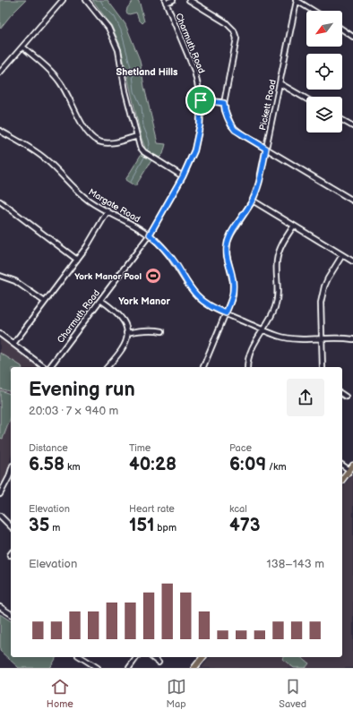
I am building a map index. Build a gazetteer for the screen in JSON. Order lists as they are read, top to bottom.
{
  "streets": {
    "street": ["Charmuth Road", "Pickett Road", "Margate Road"]
  },
  "crossings": [
    ["Charmuth Road", "Margate Road"],
    ["Pickett Road", "Margate Road"]
  ],
  "districts": ["Shetland Hills", "York Manor"],
  "places": {
    "sports": ["York Manor Pool"]
  },
  "north": "bottom left",
  "page": {
    "heading": ["Evening run", "20:03 · 7 × 940 m"],
    "stats": [
      ["Distance", "6.58 km"],
      ["Time", "40:28"],
      ["Pace", "6:09 /km"],
      ["Elevation", "35 m"],
      ["Heart rate", "151 bpm"],
      ["kcal", "473"]
    ],
    "chart": ["Elevation", "138–143 m"],
    "tabs": ["Home", "Map", "Saved"]
  }
}
